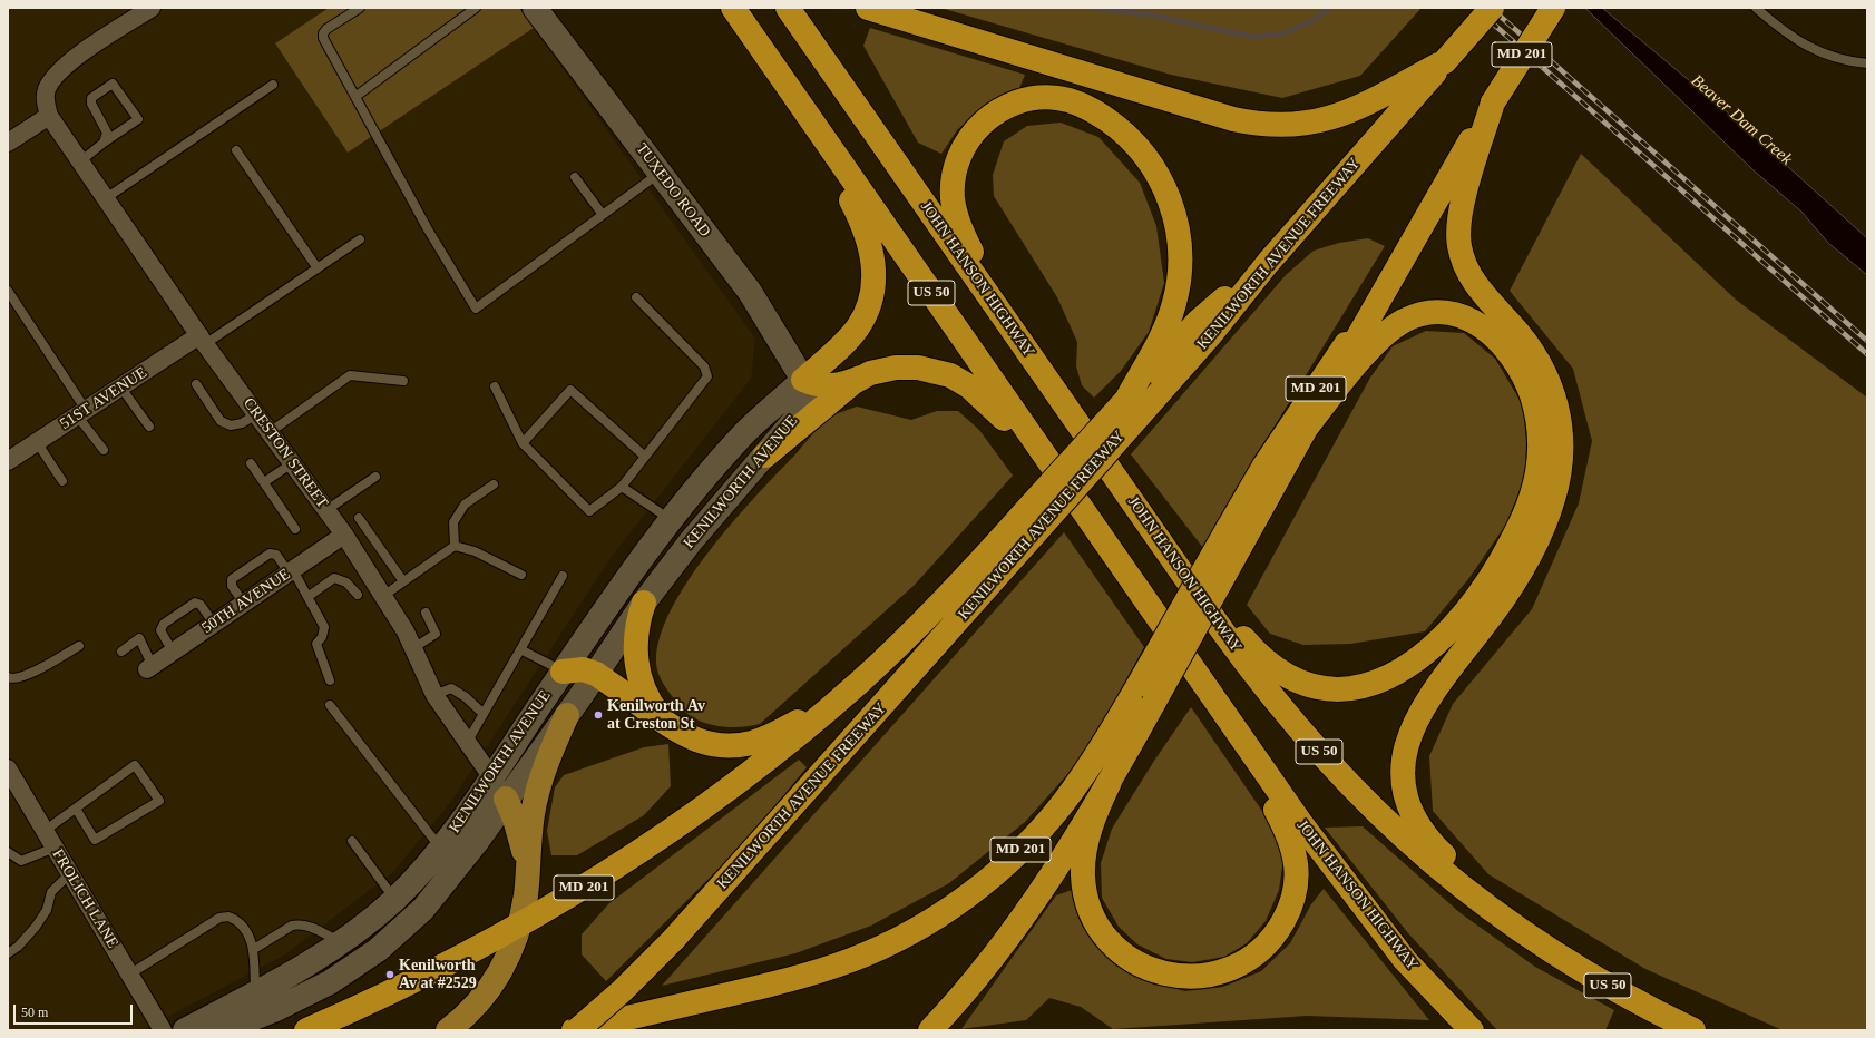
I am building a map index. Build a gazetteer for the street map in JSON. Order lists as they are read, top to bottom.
{
  "streets": {
    "highway": [
      "MD 201",
      "KENILWORTH AVENUE FREEWAY",
      "JOHN HANSON HIGHWAY",
      "US 50"
    ],
    "main road": ["TUXEDO ROAD", "KENILWORTH AVENUE"],
    "street": [
      "51ST AVENUE",
      "CRESTON STREET",
      "50TH AVENUE",
      "FROLICH LANE"
    ]
  },
  "crossings": [
    ["MD 201", "KENILWORTH AVENUE FREEWAY"],
    ["TUXEDO ROAD", "KENILWORTH AVENUE"],
    ["51ST AVENUE", "CRESTON STREET"],
    ["CRESTON STREET", "KENILWORTH AVENUE"],
    ["CRESTON STREET", "50TH AVENUE"]
  ],
  "water": ["Beaver Dam Creek"],
  "places": ["Kenilworth Av at Creston St", "Kenilworth Av at #2529"],
  "scale_bar": "50 m"
}
